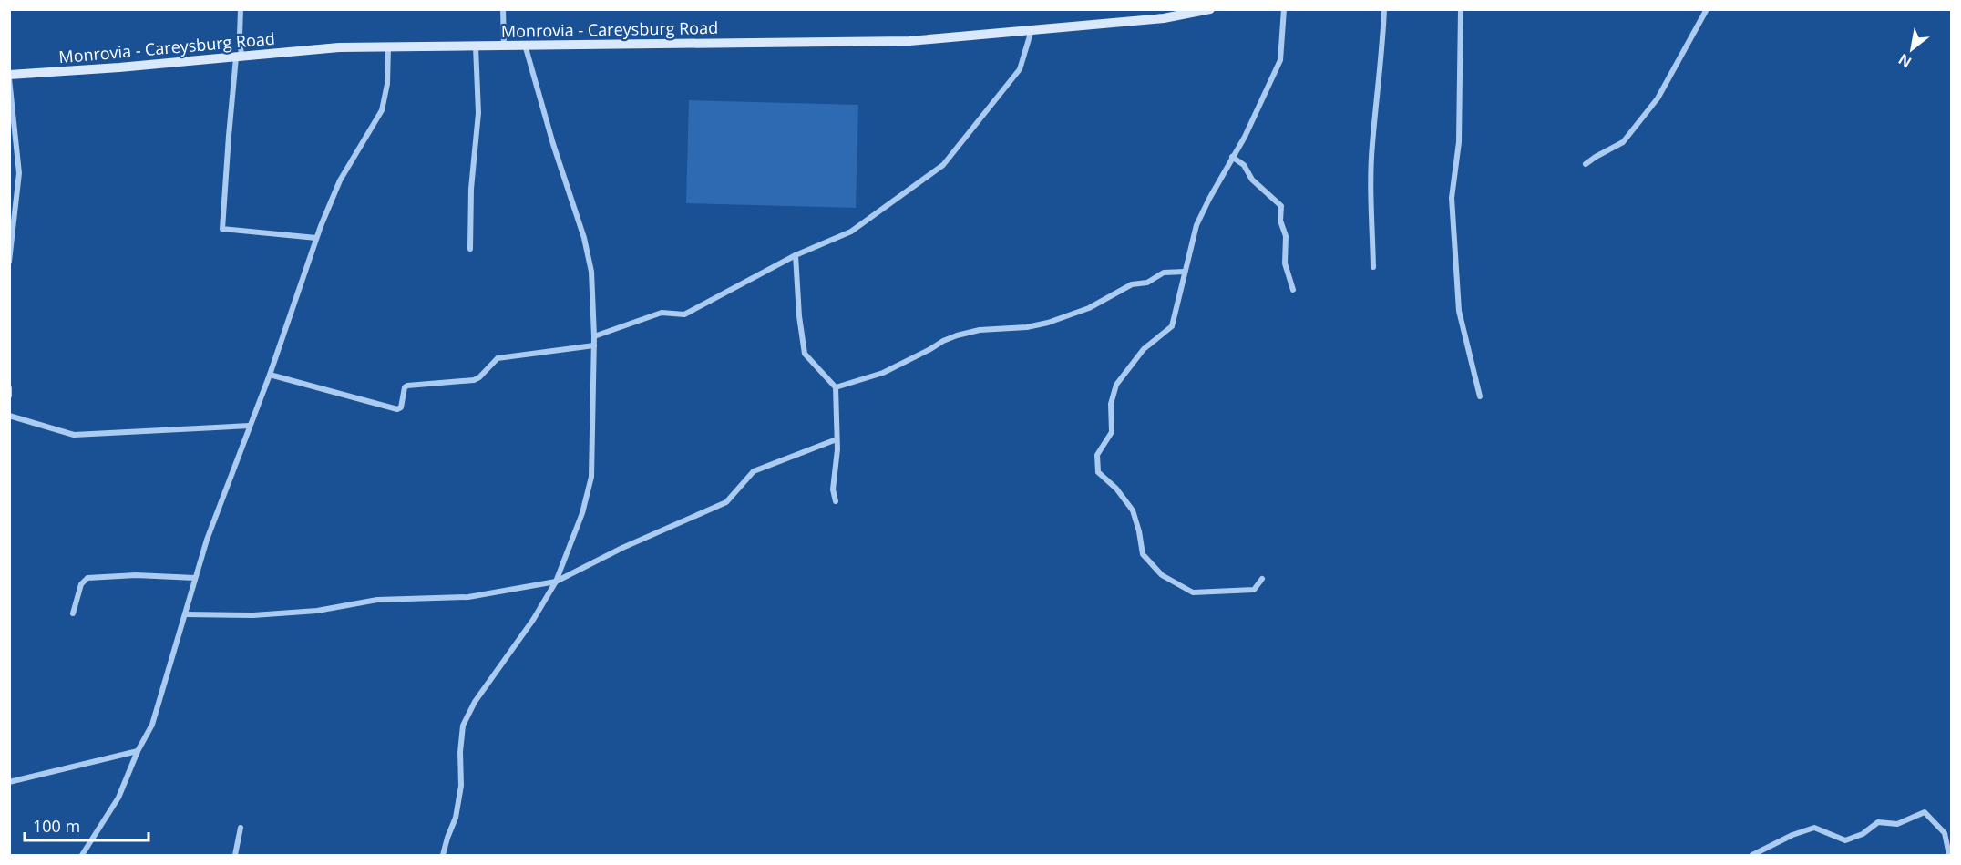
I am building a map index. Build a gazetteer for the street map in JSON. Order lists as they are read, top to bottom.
{
  "streets": {
    "main road": ["Monrovia - Careysburg Road"]
  },
  "scale_bar": "100 m",
  "north": "bottom left"
}
